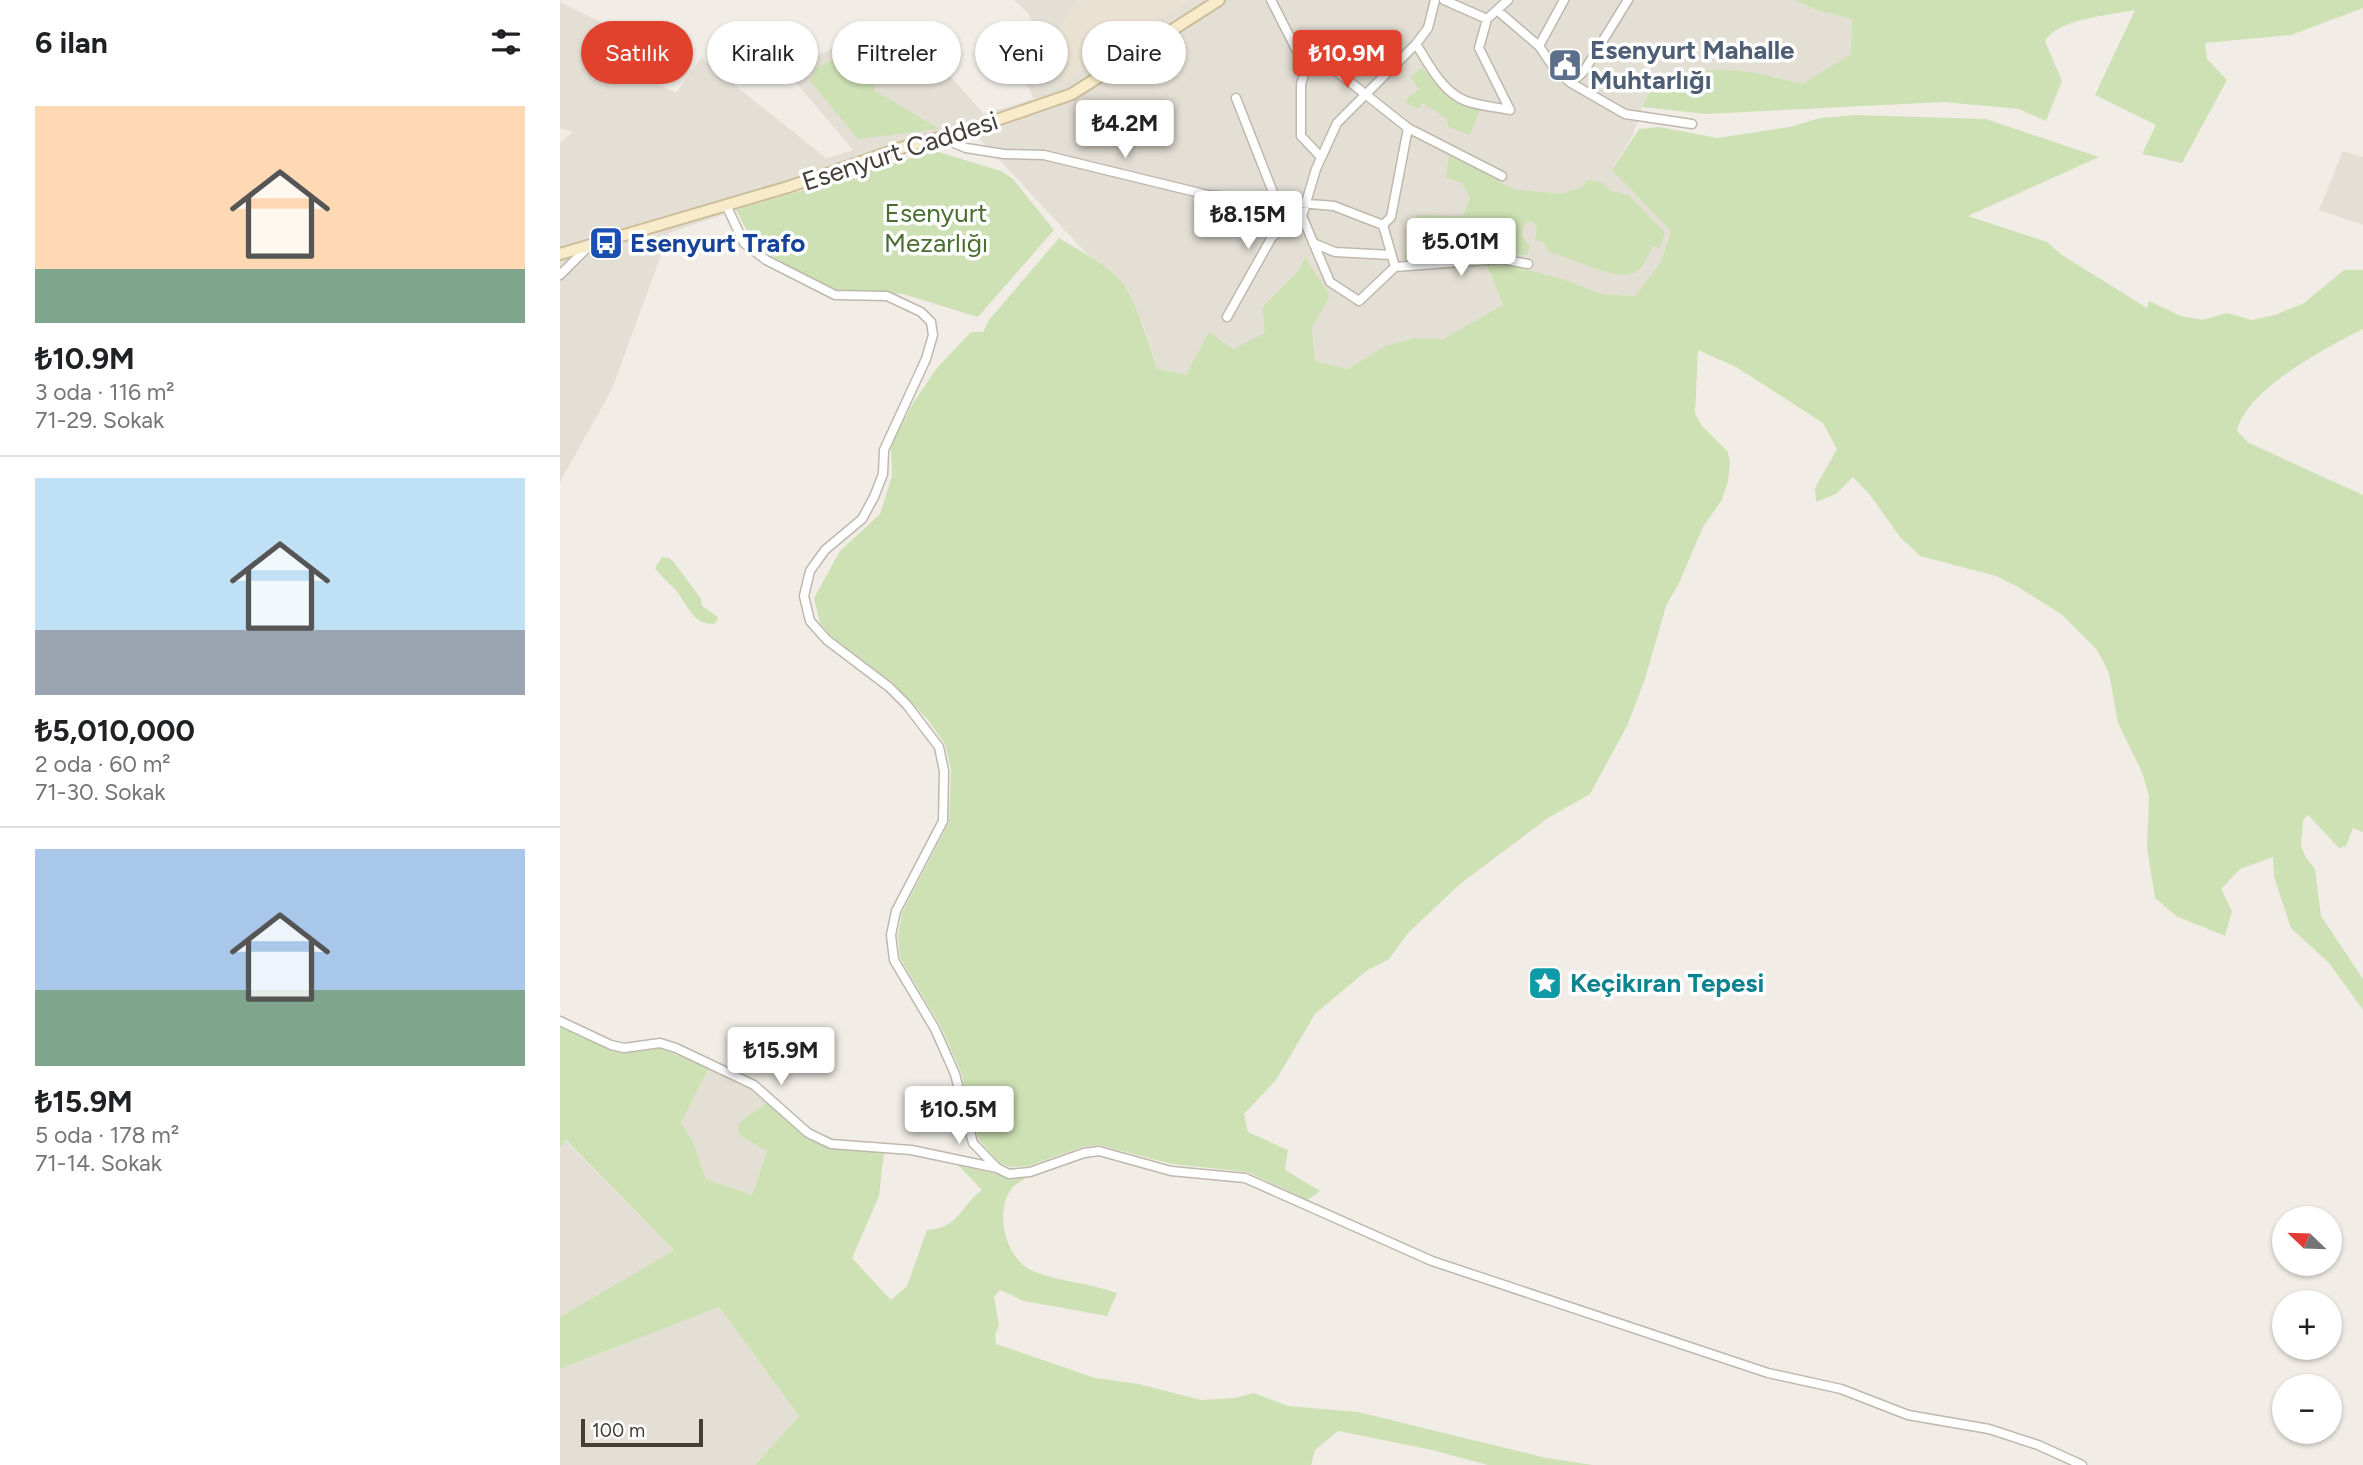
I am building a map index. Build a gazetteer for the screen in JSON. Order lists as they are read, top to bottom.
{
  "streets": {
    "street": ["Esenyurt Caddesi"]
  },
  "parks": ["Esenyurt Mezarlığı"],
  "places": {
    "public building": ["Esenyurt Mahalle Muhtarlığı"],
    "bus stop": ["Esenyurt Trafo"],
    "place": ["Keçikıran Tepesi"]
  },
  "scale_bar": "100 m",
  "north": "top left",
  "page": {
    "heading": "6 ilan",
    "chip": [
      "Satılık",
      "Kiralık",
      "Filtreler",
      "Yeni",
      "Daire"
    ],
    "price": [
      "₺10.9M",
      "₺4.2M",
      "₺8.15M",
      "₺5.01M",
      "₺15.9M",
      "₺10.5M"
    ],
    "list": [
      {
        "name": "₺10.9M",
        "note": "3 oda · 116 m² · 71-29. Sokak"
      },
      {
        "name": "₺5,010,000",
        "note": "2 oda · 60 m² · 71-30. Sokak"
      },
      {
        "name": "₺15.9M",
        "note": "5 oda · 178 m² · 71-14. Sokak"
      }
    ],
    "map_buttons": ["+", "−"],
    "scale": "100 m"
  }
}
